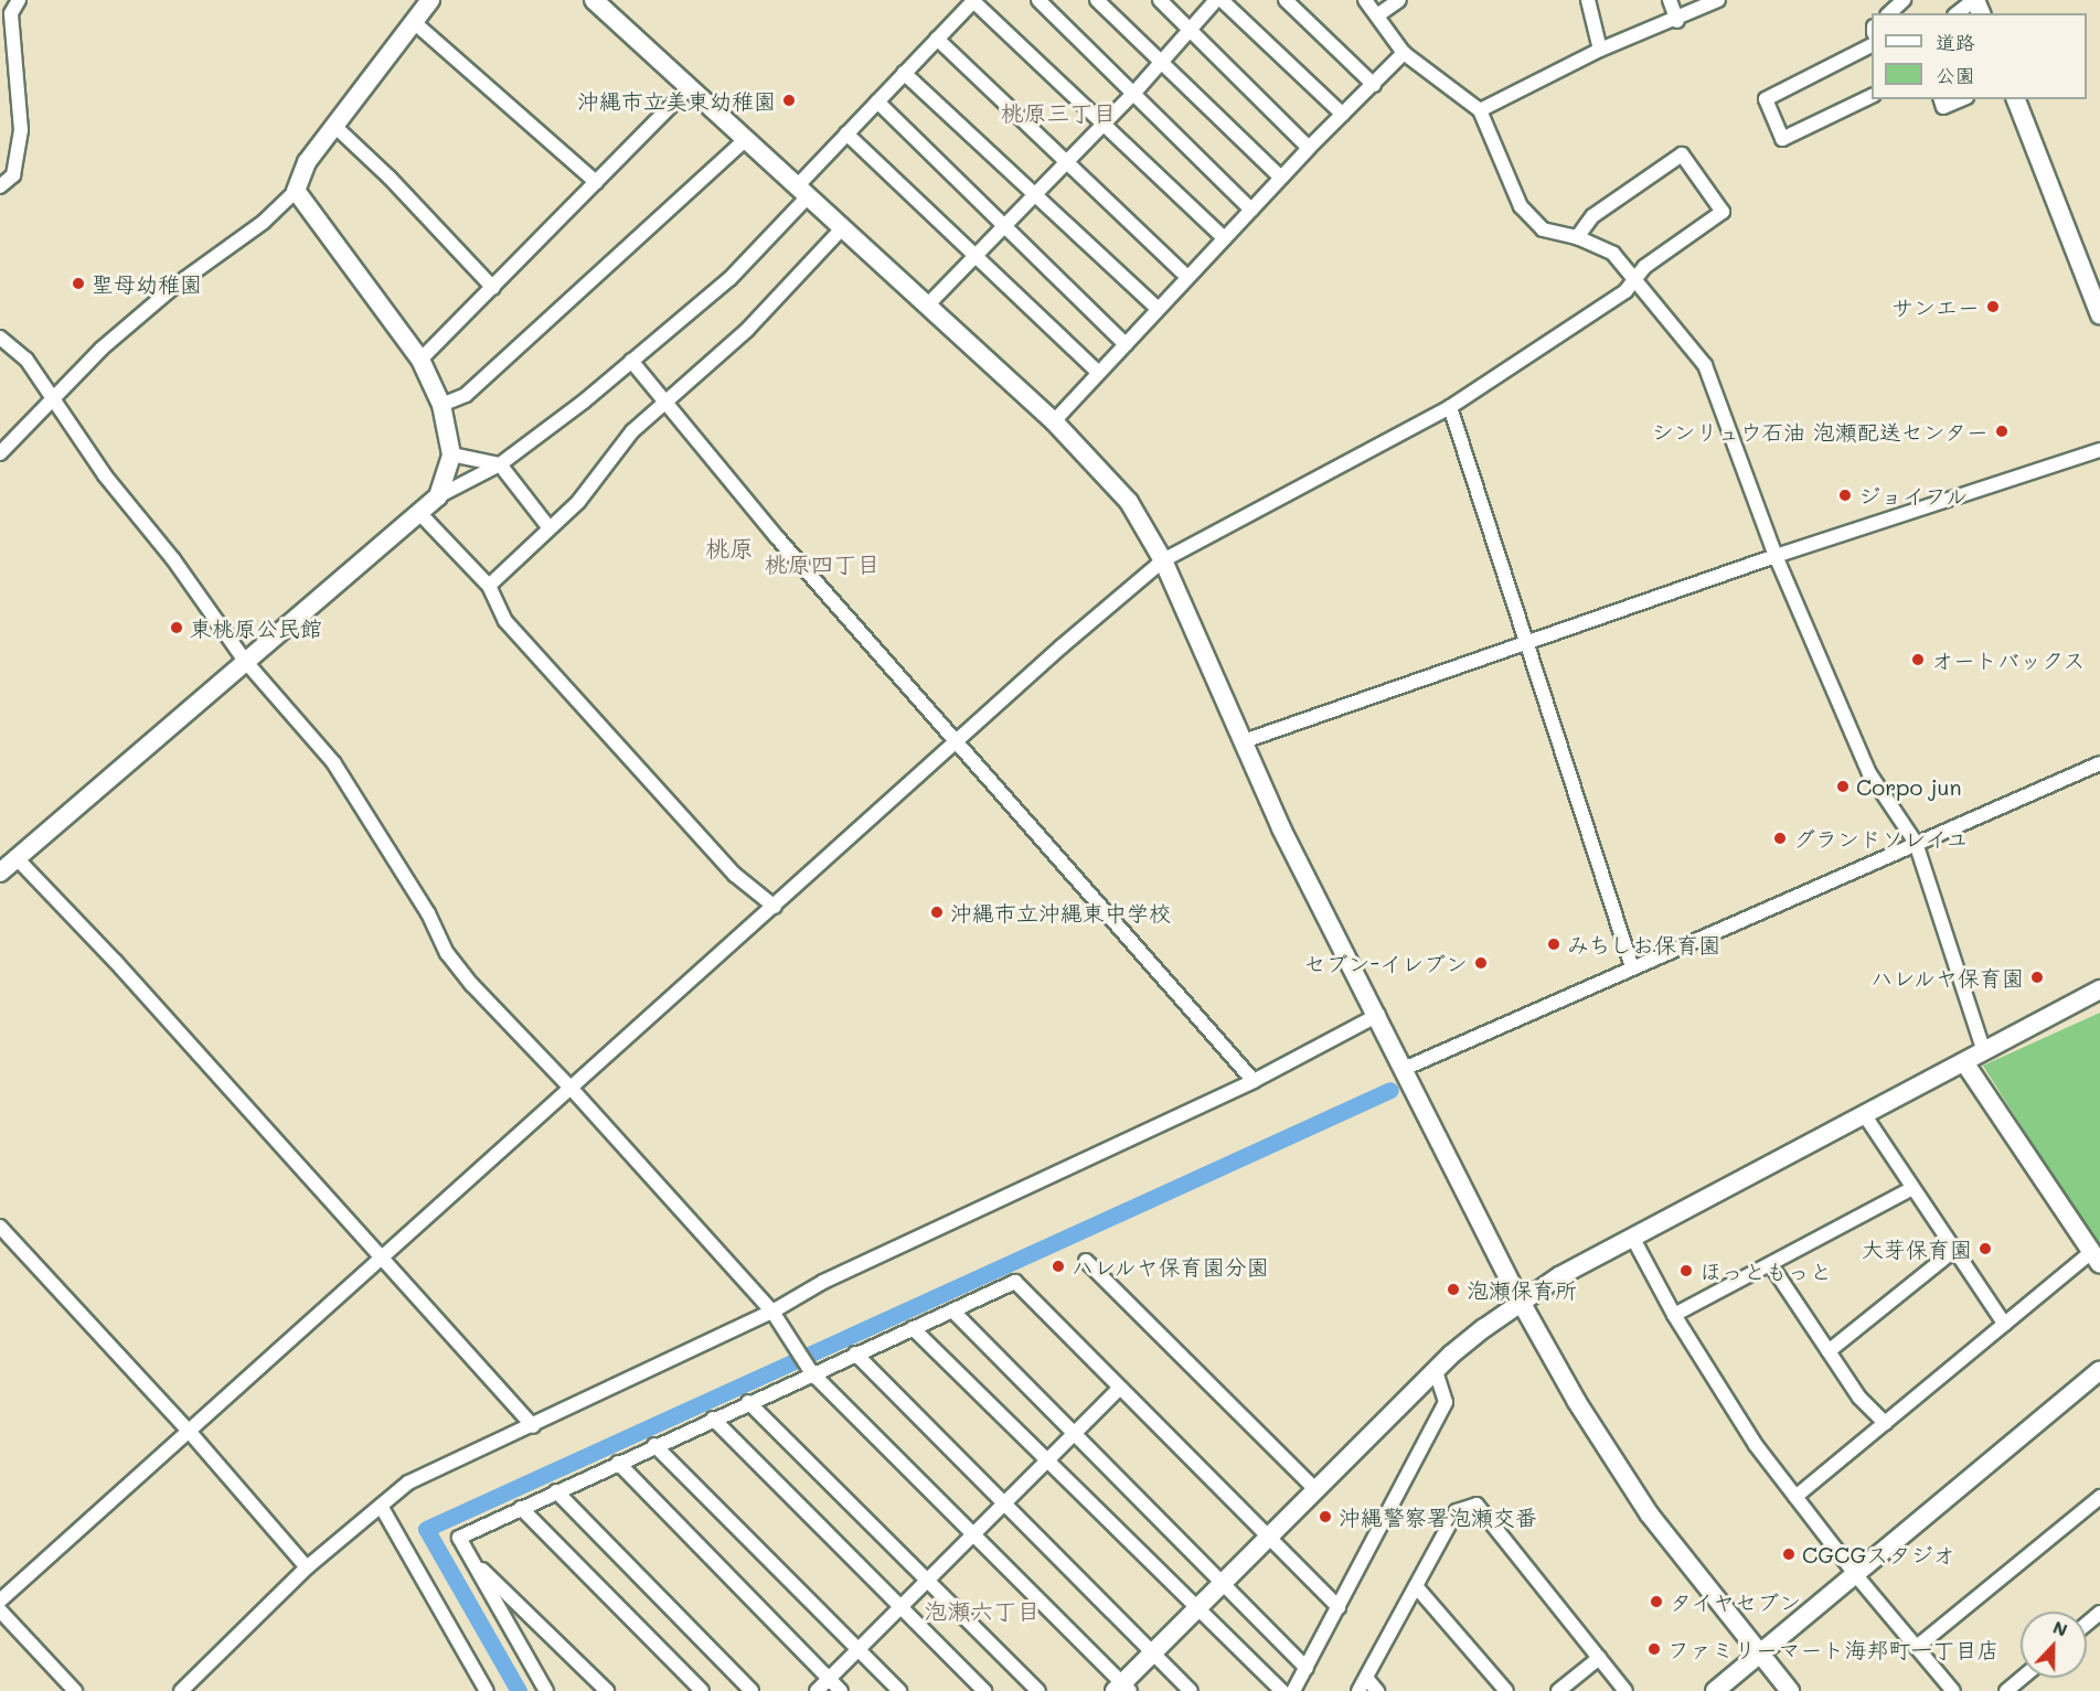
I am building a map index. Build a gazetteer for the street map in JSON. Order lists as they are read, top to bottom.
{
  "districts": [
    "桃原三丁目",
    "桃原",
    "桃原四丁目",
    "泡瀬六丁目"
  ],
  "places": [
    "沖縄市立美東幼稚園",
    "聖母幼稚園",
    "サンエー",
    "シンリュウ石油 泡瀬配送センター",
    "ジョイフル",
    "東桃原公民館",
    "オートバックス",
    "Corpo jun",
    "グランドソレイユ",
    "沖縄市立沖縄東中学校",
    "みちしお保育園",
    "セブン-イレブン",
    "ハレルヤ保育園",
    "大芽保育園",
    "ハレルヤ保育園分園",
    "ほっともっと",
    "泡瀬保育所",
    "沖縄警察署泡瀬交番",
    "CGCGスタジオ",
    "タイヤセブン",
    "ファミリーマート海邦町一丁目店"
  ],
  "legend": ["道路", "公園"],
  "north": "top"
}
